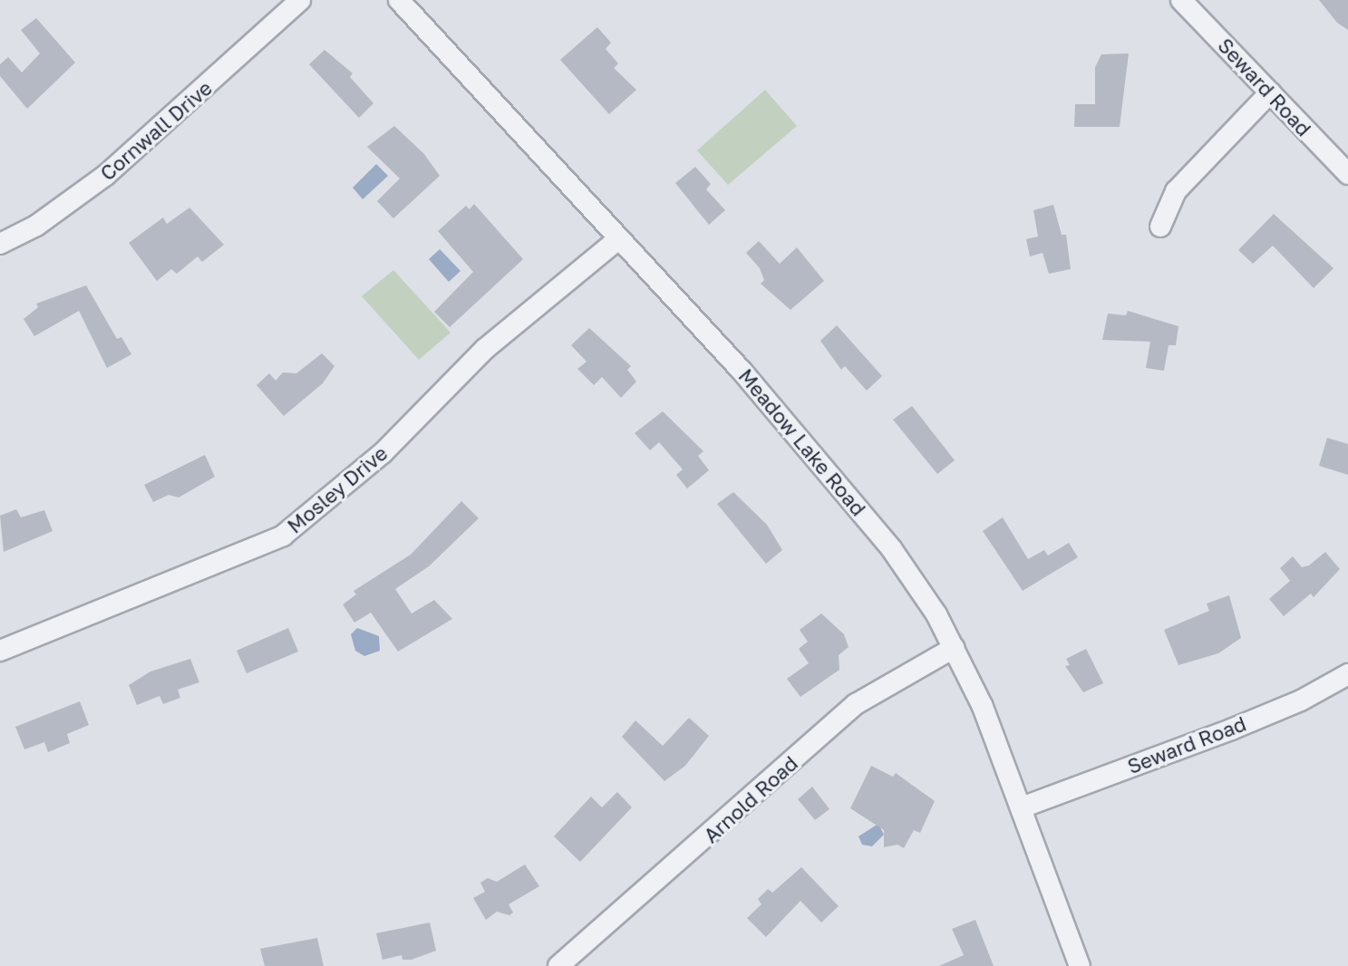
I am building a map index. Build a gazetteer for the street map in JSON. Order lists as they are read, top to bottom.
{
  "streets": {
    "street": [
      "Seward Road",
      "Cornwall Drive",
      "Meadow Lake Road",
      "Mosley Drive",
      "Arnold Road"
    ]
  },
  "crossings": [
    ["Seward Road", "Meadow Lake Road"],
    ["Meadow Lake Road", "Mosley Drive"],
    ["Meadow Lake Road", "Arnold Road"]
  ]
}
